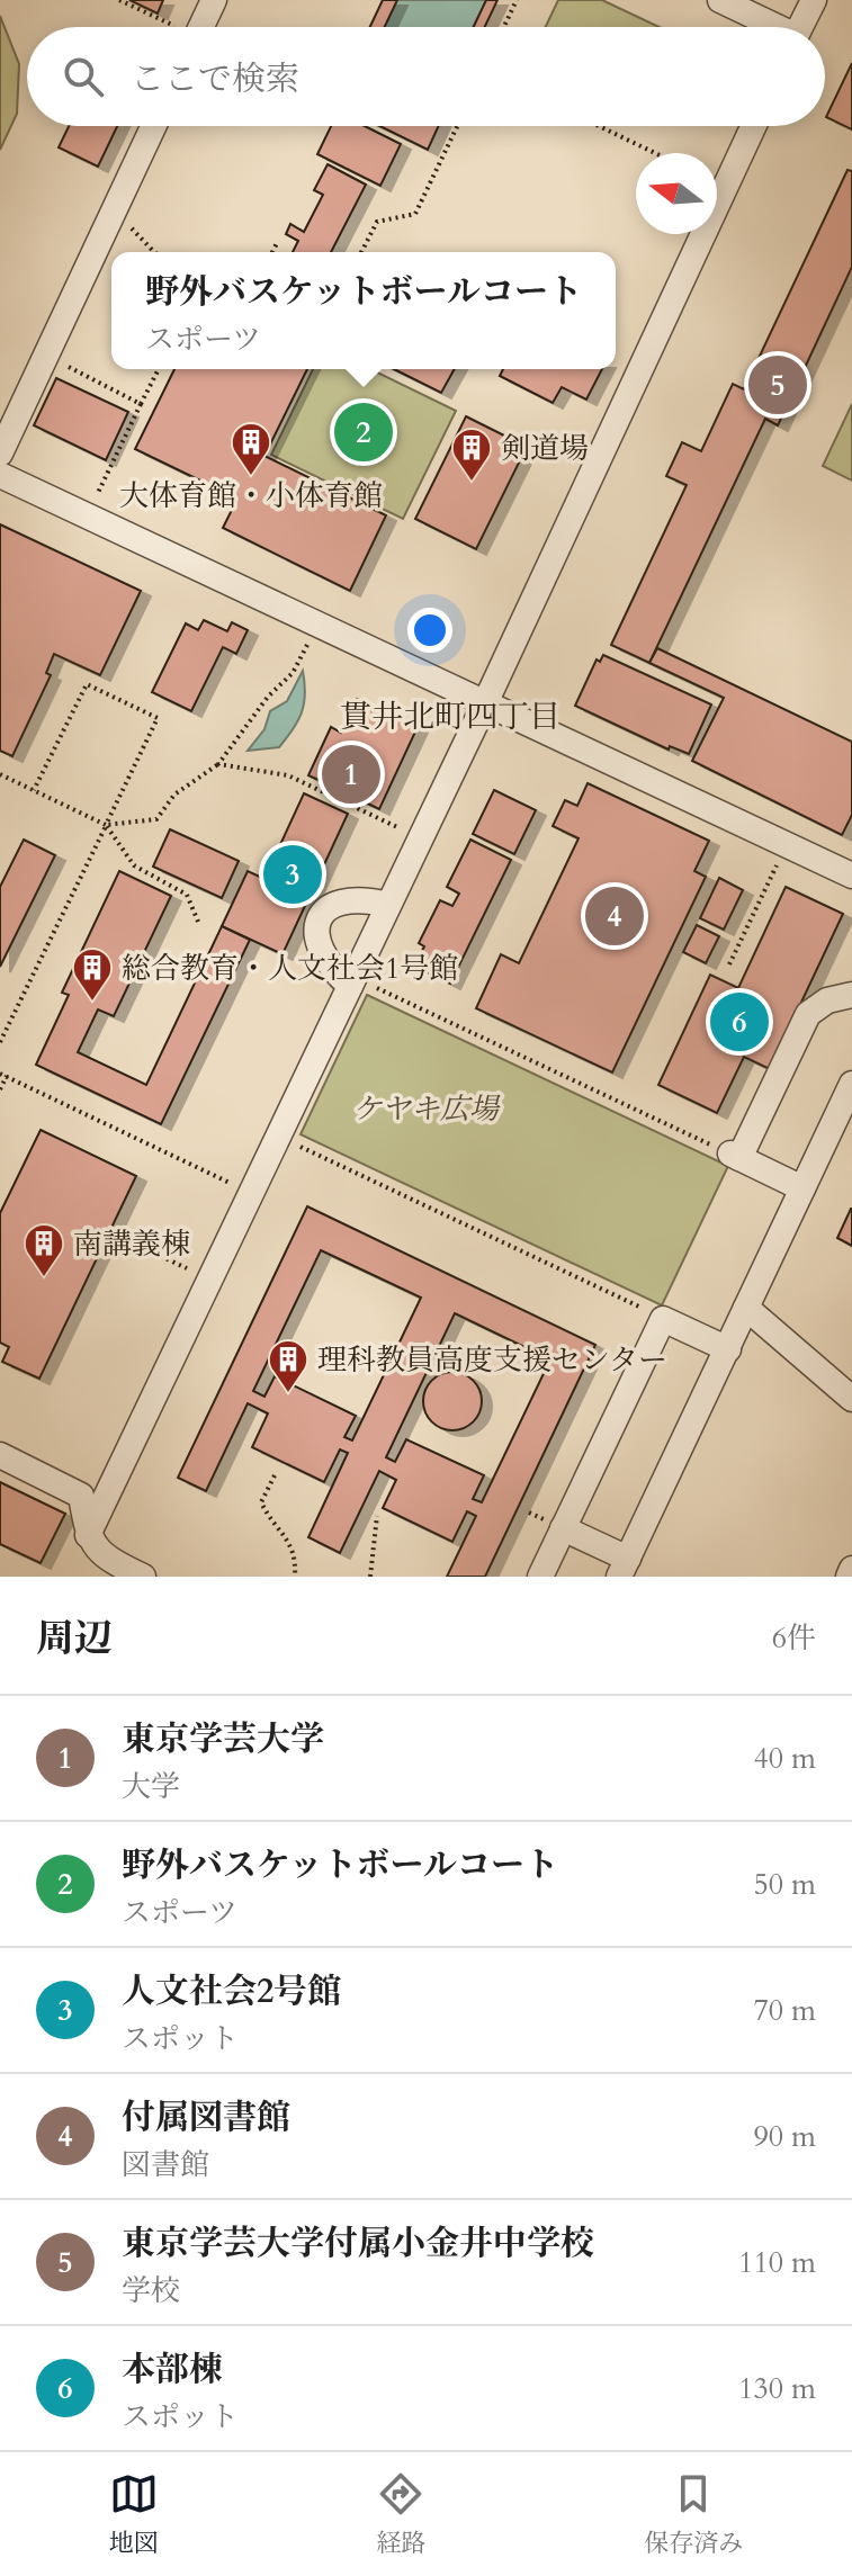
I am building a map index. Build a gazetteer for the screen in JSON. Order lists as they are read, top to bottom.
{
  "districts": ["貫井北町四丁目"],
  "parks": ["ケヤキ広場"],
  "places": {
    "building": [
      "大体育館・小体育館",
      "剣道場",
      "総合教育・人文社会1号館",
      "南講義棟",
      "理科教員高度支援センター"
    ]
  },
  "north": "left",
  "page": {
    "search": "ここで検索",
    "popup": ["野外バスケットボールコート", "スポーツ"],
    "pins": [
      "5",
      "2",
      "1",
      "3",
      "4",
      "6"
    ],
    "heading": ["周辺", "6件"],
    "list": [
      {
        "mark": "1",
        "name": "東京学芸大学",
        "note": "大学",
        "value": "40 m"
      },
      {
        "mark": "2",
        "name": "野外バスケットボールコート",
        "note": "スポーツ",
        "value": "50 m"
      },
      {
        "mark": "3",
        "name": "人文社会2号館",
        "note": "スポット",
        "value": "70 m"
      },
      {
        "mark": "4",
        "name": "付属図書館",
        "note": "図書館",
        "value": "90 m"
      },
      {
        "mark": "5",
        "name": "東京学芸大学付属小金井中学校",
        "note": "学校",
        "value": "110 m"
      },
      {
        "mark": "6",
        "name": "本部棟",
        "note": "スポット",
        "value": "130 m"
      }
    ],
    "nav": ["地図", "経路", "保存済み"]
  }
}
